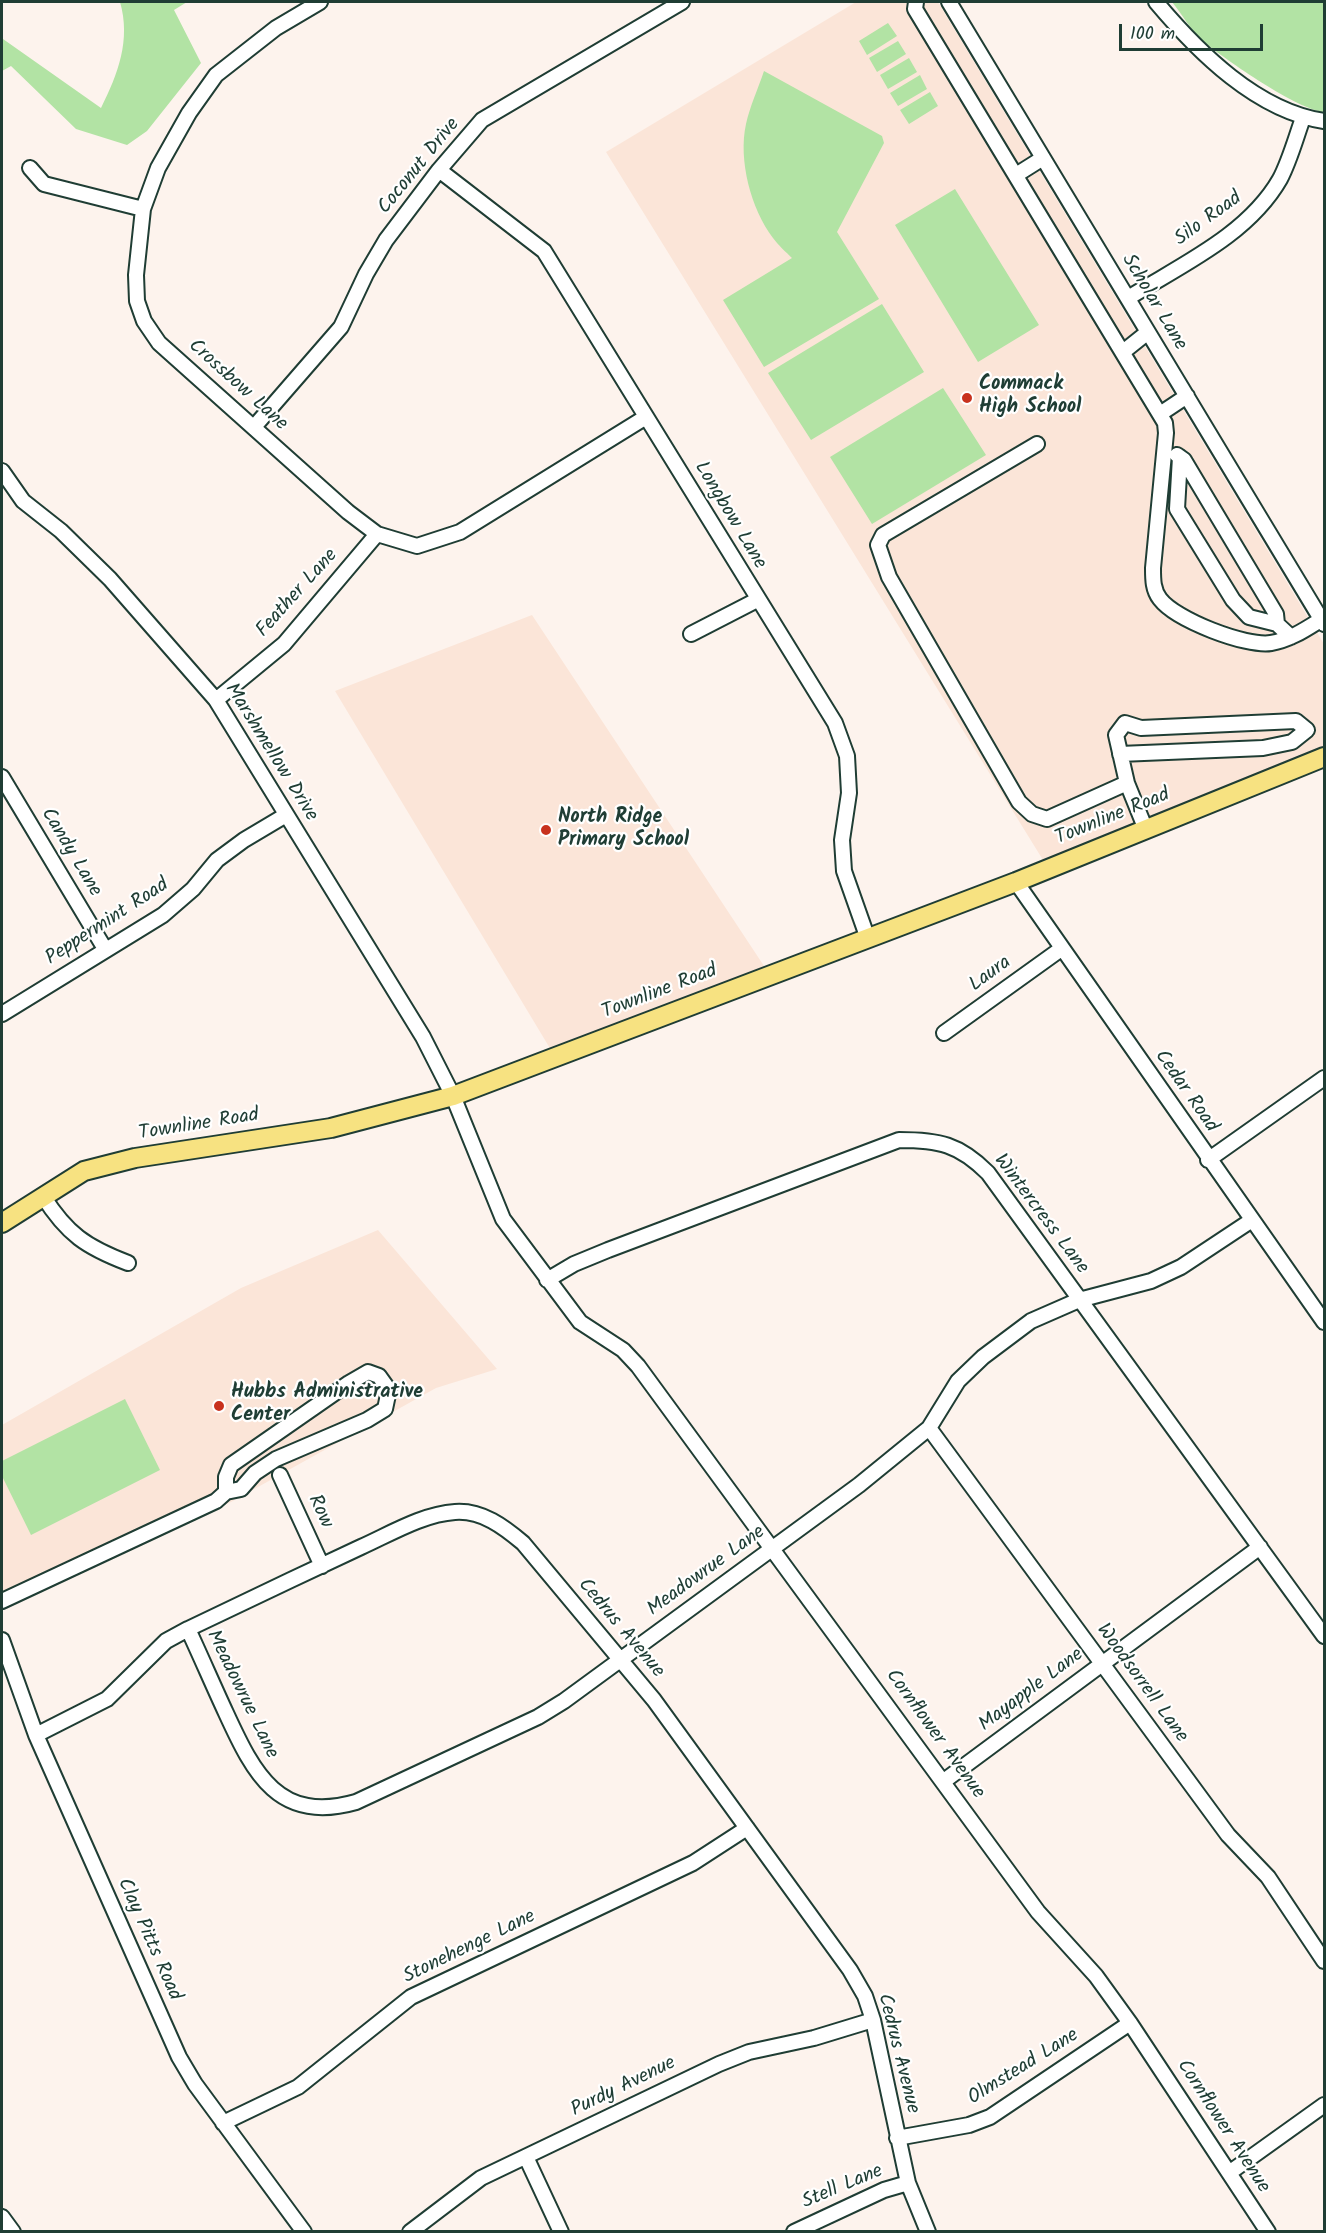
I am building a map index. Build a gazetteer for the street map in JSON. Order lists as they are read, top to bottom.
{
  "streets": {
    "main road": ["Townline Road"],
    "street": [
      "Coconut Drive",
      "Silo Road",
      "Scholar Lane",
      "Crossbow Lane",
      "Longbow Lane",
      "Feather Lane",
      "Marshmellow Drive",
      "Candy Lane",
      "Peppermint Road",
      "Laura",
      "Cedar Road",
      "Wintercress Lane",
      "Row",
      "Meadowrue Lane",
      "Cedrus Avenue",
      "Woodsorrell Lane",
      "Mayapple Lane",
      "Cornflower Avenue",
      "Clay Pitts Road",
      "Stonehenge Lane",
      "Olmstead Lane",
      "Purdy Avenue",
      "Stell Lane"
    ]
  },
  "crossings": [
    ["Coconut Drive", "Crossbow Lane"],
    ["Coconut Drive", "Longbow Lane"],
    ["Silo Road", "Scholar Lane"],
    ["Crossbow Lane", "Longbow Lane"],
    ["Crossbow Lane", "Feather Lane"],
    ["Longbow Lane", "Townline Road"],
    ["Feather Lane", "Marshmellow Drive"],
    ["Marshmellow Drive", "Townline Road"],
    ["Marshmellow Drive", "Peppermint Road"],
    ["Marshmellow Drive", "Wintercress Lane"],
    ["Marshmellow Drive", "Cornflower Avenue"],
    ["Townline Road", "Cedar Road"],
    ["Candy Lane", "Peppermint Road"],
    ["Laura", "Cedar Road"],
    ["Cedar Road", "Meadowrue Lane"],
    ["Wintercress Lane", "Meadowrue Lane"],
    ["Wintercress Lane", "Mayapple Lane"],
    ["Wintercress Lane", "Cornflower Avenue"],
    ["Row", "Cedrus Avenue"],
    ["Meadowrue Lane", "Cedrus Avenue"],
    ["Meadowrue Lane", "Woodsorrell Lane"],
    ["Meadowrue Lane", "Cornflower Avenue"],
    ["Cedrus Avenue", "Clay Pitts Road"],
    ["Cedrus Avenue", "Stonehenge Lane"],
    ["Cedrus Avenue", "Olmstead Lane"],
    ["Cedrus Avenue", "Purdy Avenue"],
    ["Cedrus Avenue", "Stell Lane"],
    ["Woodsorrell Lane", "Mayapple Lane"],
    ["Mayapple Lane", "Cornflower Avenue"],
    ["Cornflower Avenue", "Olmstead Lane"],
    ["Clay Pitts Road", "Stonehenge Lane"]
  ],
  "places": ["Commack High School", "North Ridge Primary School", "Hubbs Administrative Center"],
  "scale_bar": "100 m"
}
